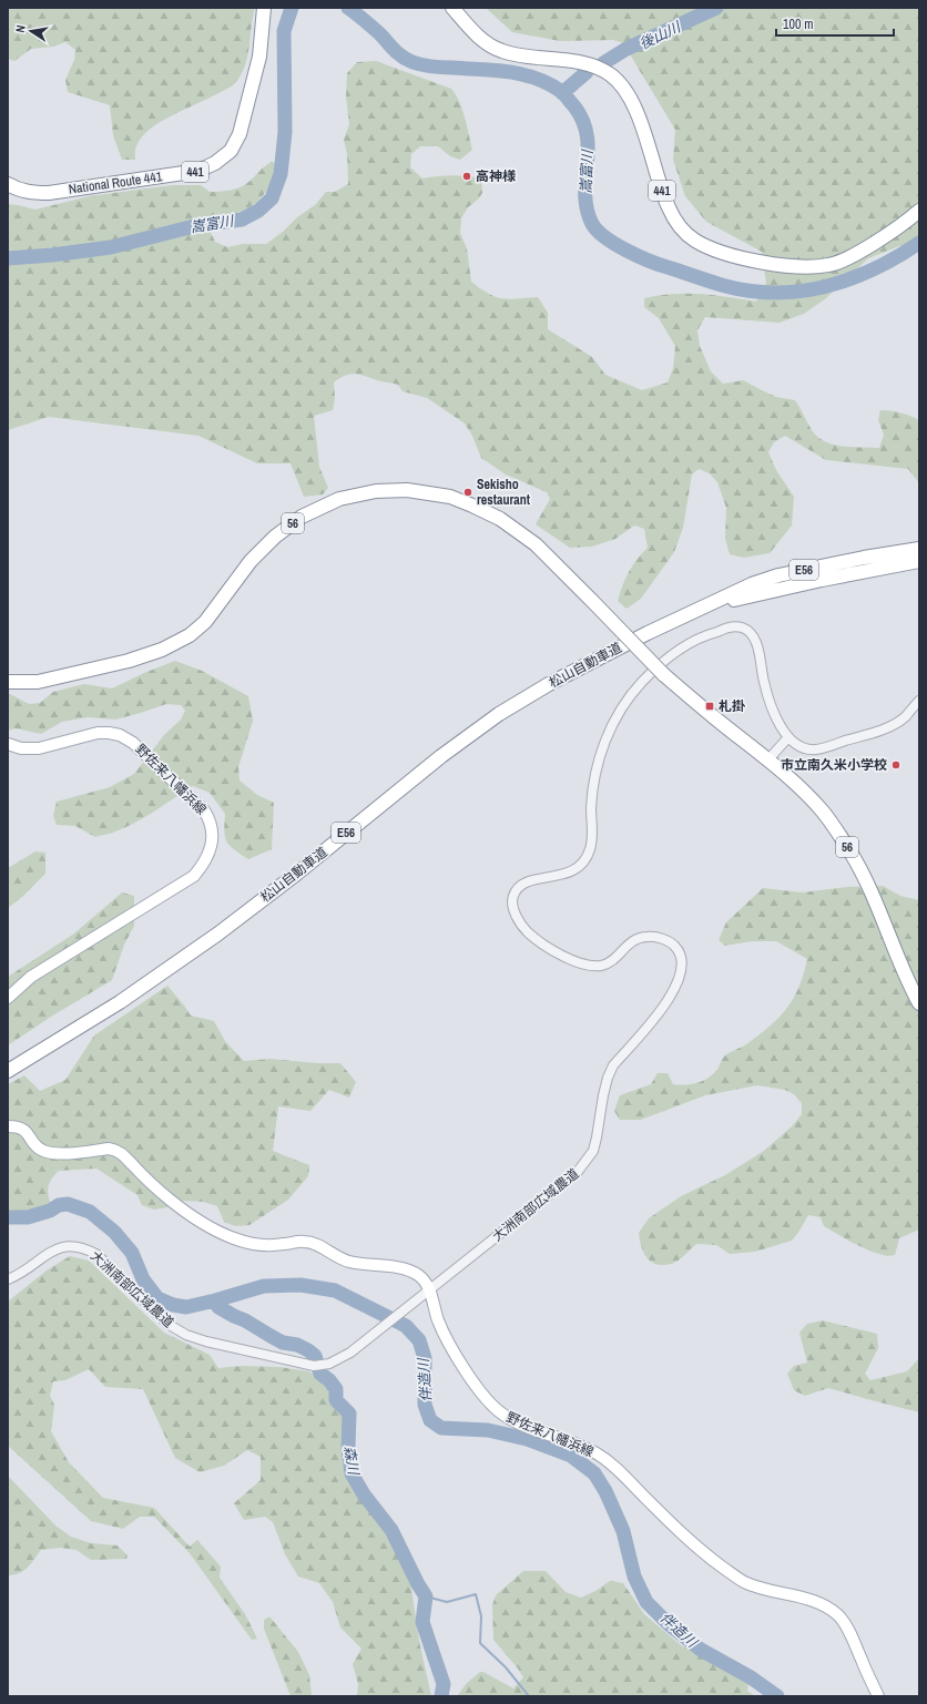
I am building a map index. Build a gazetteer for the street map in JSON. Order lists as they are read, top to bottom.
{
  "streets": {
    "highway": [
      "441",
      "National Route 441",
      "56",
      "E56",
      "松山自動車道"
    ],
    "main road": ["野佐来八幡浜線"],
    "street": ["大洲南部広域農道"]
  },
  "crossings": [
    ["野佐来八幡浜線", "大洲南部広域農道"]
  ],
  "water": [
    "後山川",
    "嵩富川",
    "伴造川",
    "森川"
  ],
  "places": {
    "other": ["高神様", "Sekisho restaurant", "市立南久米小学校"],
    "transit": ["札掛"]
  },
  "scale_bar": "100 m",
  "north": "left"
}
